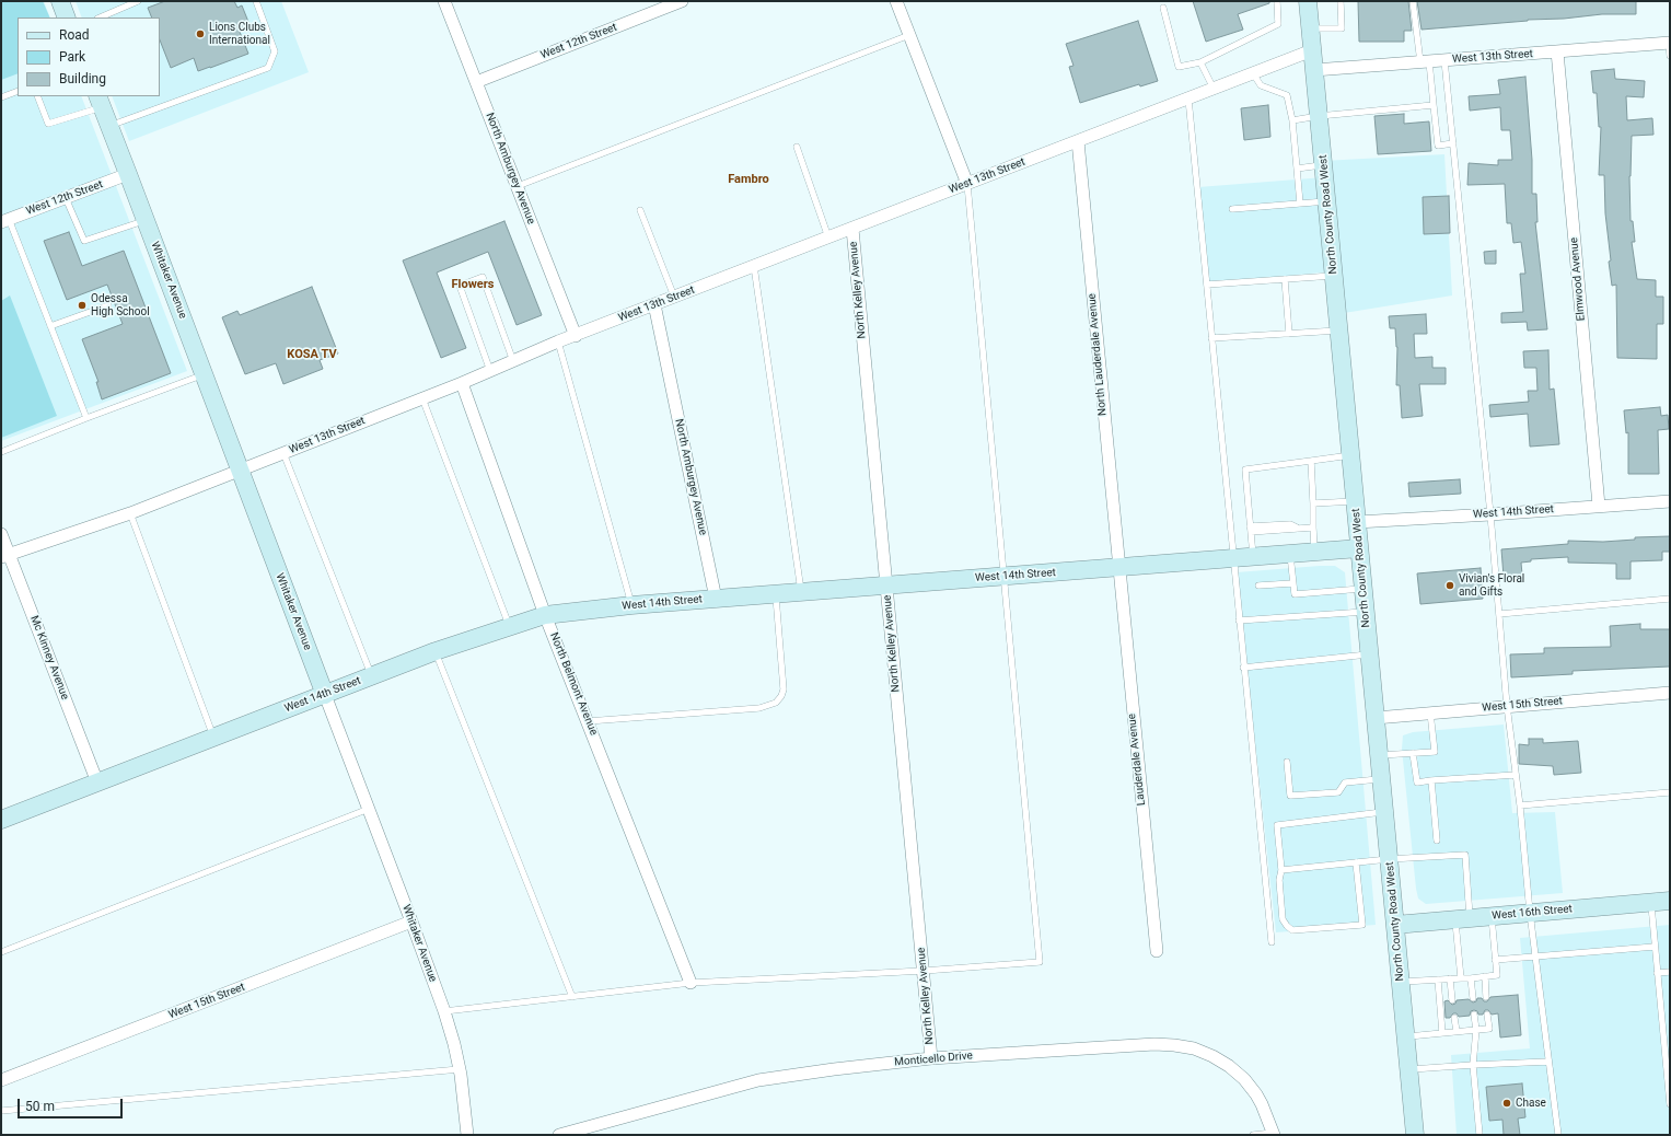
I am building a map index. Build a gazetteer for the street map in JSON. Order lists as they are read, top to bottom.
{
  "streets": {
    "street": [
      "West 12th Street",
      "West 13th Street",
      "North Amburgey Avenue",
      "North County Road West",
      "Elmwood Avenue",
      "Whitaker Avenue",
      "North Kelley Avenue",
      "North Lauderdale Avenue",
      "West 14th Street",
      "Mc Kinney Avenue",
      "North Belmont Avenue",
      "West 15th Street",
      "Lauderdale Avenue",
      "West 16th Street",
      "Monticello Drive"
    ]
  },
  "crossings": [
    ["West 12th Street", "North Amburgey Avenue"],
    ["West 12th Street", "Whitaker Avenue"],
    ["West 13th Street", "North Amburgey Avenue"],
    ["West 13th Street", "North County Road West"],
    ["West 13th Street", "Elmwood Avenue"],
    ["West 13th Street", "Whitaker Avenue"],
    ["West 13th Street", "North Kelley Avenue"],
    ["West 13th Street", "North Lauderdale Avenue"],
    ["West 13th Street", "Mc Kinney Avenue"],
    ["West 13th Street", "North Belmont Avenue"],
    ["North Amburgey Avenue", "West 14th Street"],
    ["North County Road West", "West 14th Street"],
    ["North County Road West", "West 15th Street"],
    ["North County Road West", "West 16th Street"],
    ["Elmwood Avenue", "West 14th Street"],
    ["Whitaker Avenue", "West 14th Street"],
    ["Whitaker Avenue", "West 15th Street"],
    ["North Kelley Avenue", "West 14th Street"],
    ["North Kelley Avenue", "Monticello Drive"],
    ["North Lauderdale Avenue", "West 14th Street"],
    ["North Lauderdale Avenue", "Lauderdale Avenue"],
    ["West 14th Street", "Mc Kinney Avenue"],
    ["West 14th Street", "North Belmont Avenue"],
    ["West 14th Street", "Lauderdale Avenue"]
  ],
  "districts": ["Fambro", "Flowers", "KOSA TV"],
  "places": [
    "Lions Clubs International",
    "Odessa High School",
    "Vivian's Floral and Gifts",
    "Chase"
  ],
  "legend": ["Road", "Park", "Building"],
  "scale_bar": "50 m"
}
